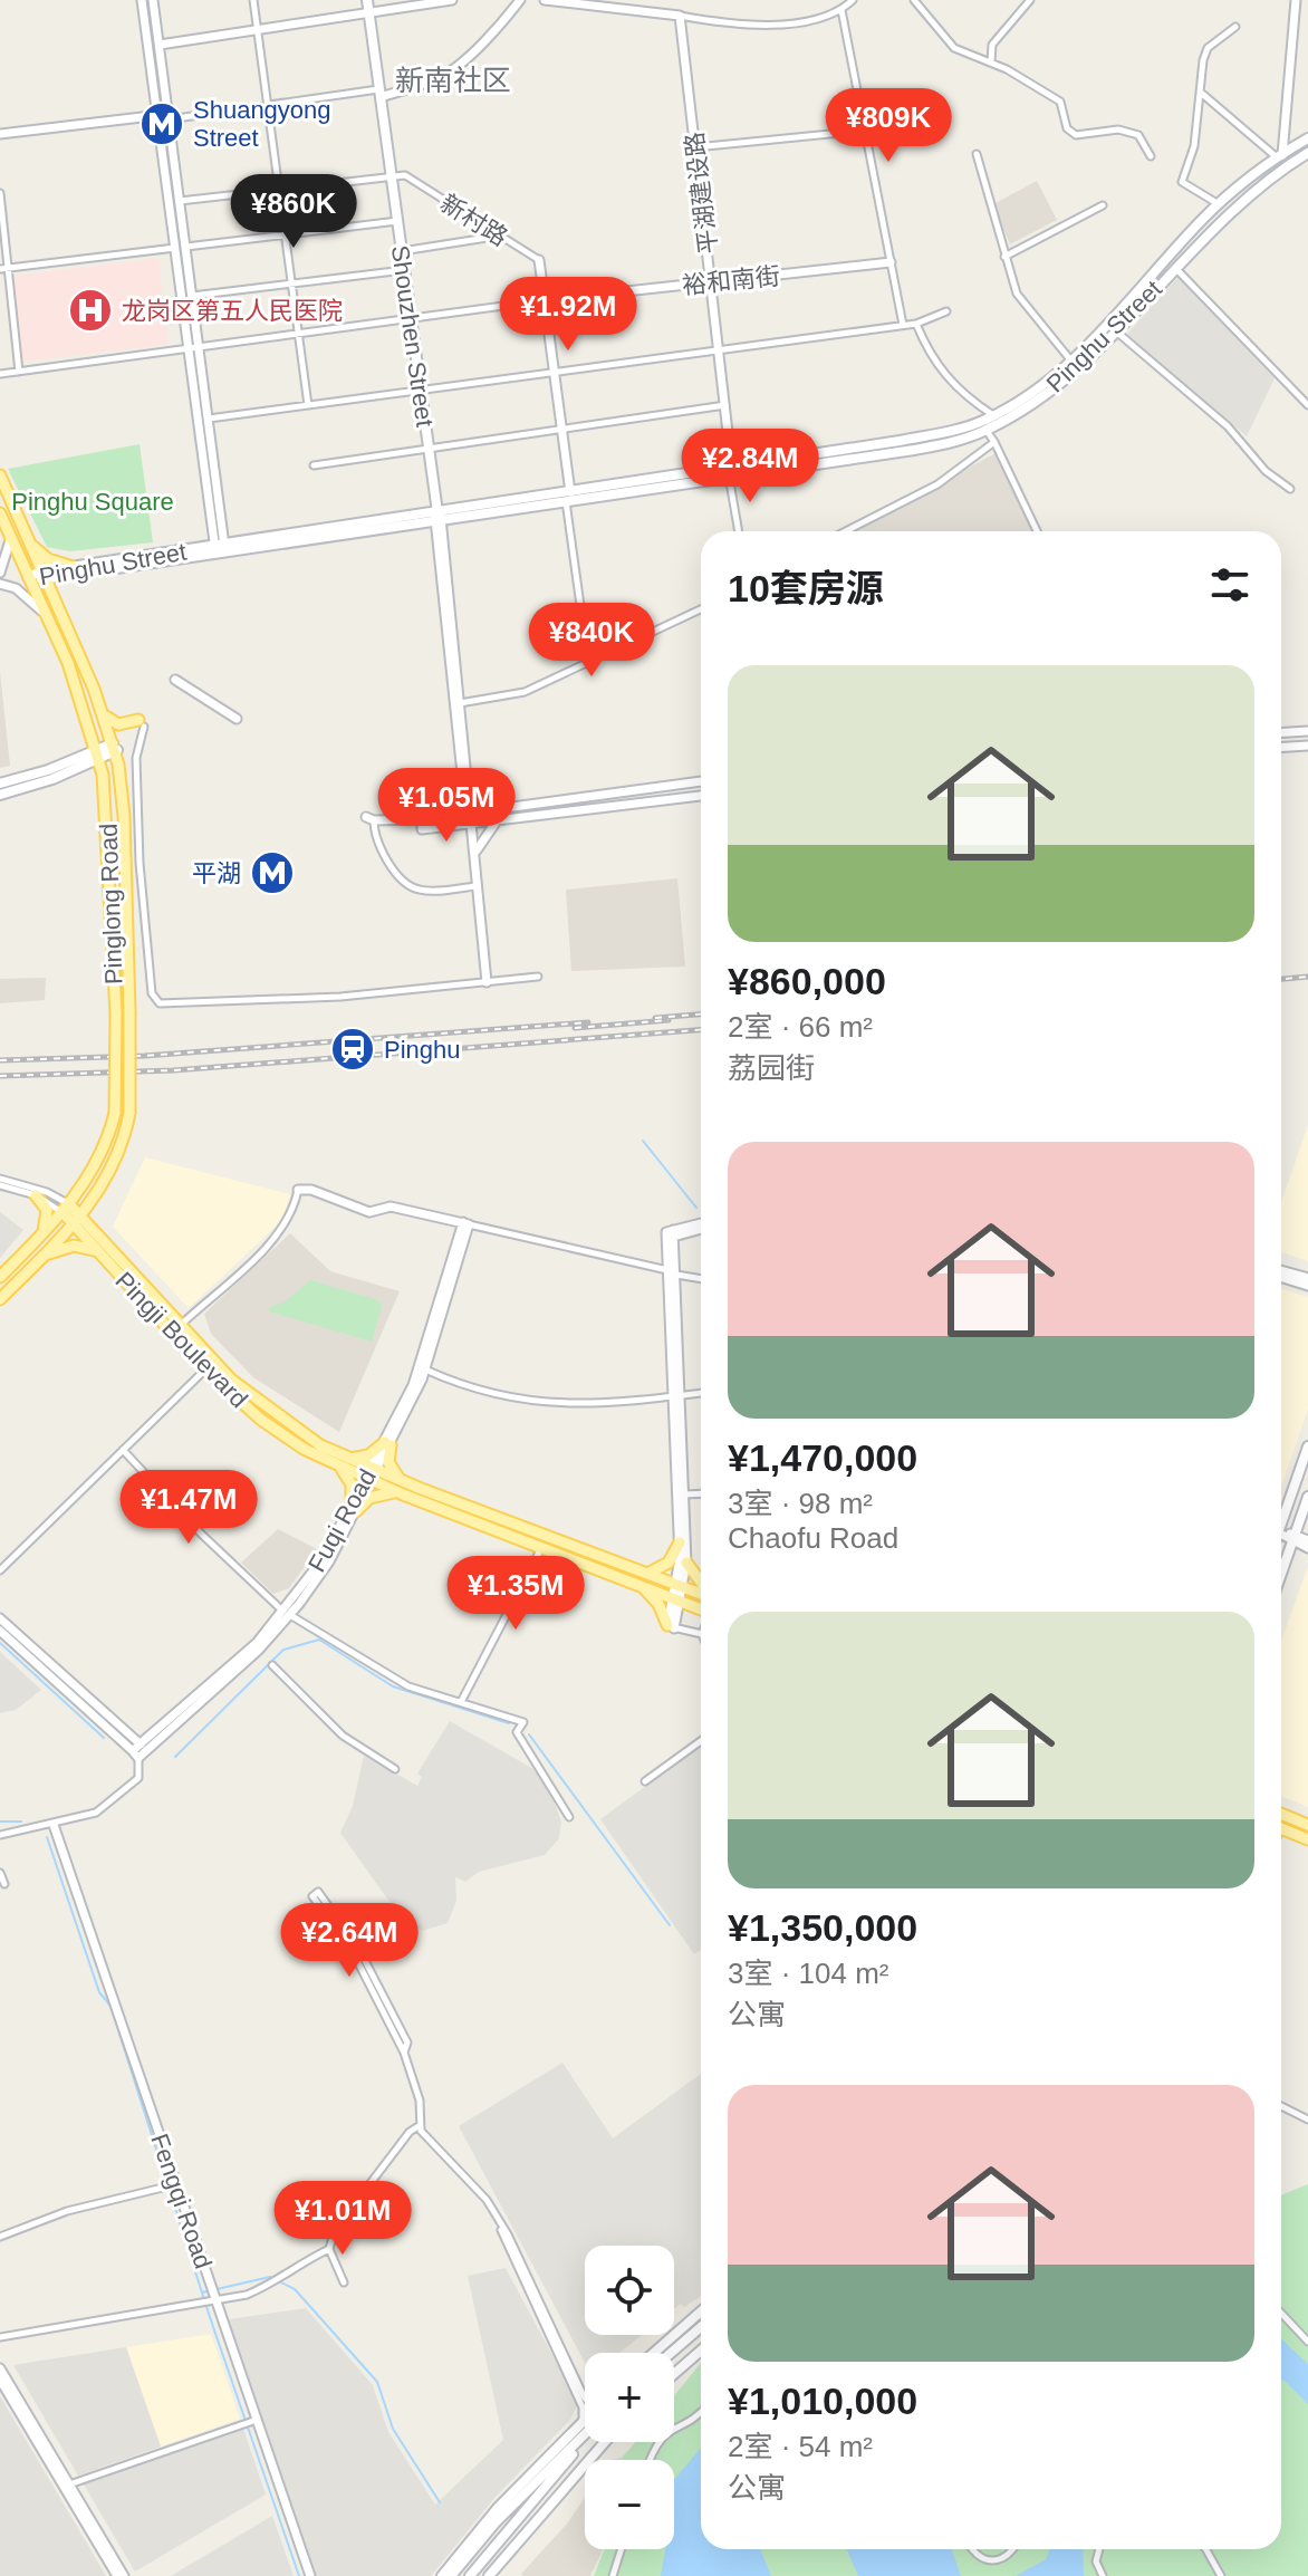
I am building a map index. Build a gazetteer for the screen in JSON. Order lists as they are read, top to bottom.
{
  "streets": {
    "main road": [
      "Shouzhen Street",
      "Pinghu Street",
      "Pinglong Road",
      "Pingji Boulevard"
    ],
    "street": [
      "平湖建设路",
      "新村路",
      "裕和南街",
      "Fuqi Road",
      "Fengqi Road"
    ]
  },
  "crossings": [
    ["平湖建设路", "裕和南街"],
    ["平湖建设路", "Pinghu Street"],
    ["新村路", "裕和南街"],
    ["新村路", "Shouzhen Street"],
    ["新村路", "Pinghu Street"],
    ["裕和南街", "Shouzhen Street"],
    ["Shouzhen Street", "Pinghu Street"],
    ["Pinghu Street", "Pinglong Road"],
    ["Pinglong Road", "Pingji Boulevard"],
    ["Pingji Boulevard", "Fuqi Road"],
    ["Fuqi Road", "Fengqi Road"]
  ],
  "districts": ["新南社区"],
  "parks": ["Pinghu Square"],
  "places": {
    "metro station": ["Shuangyong Street", "平湖"],
    "hospital": ["龙岗区第五人民医院"],
    "station": ["Pinghu"]
  },
  "page": {
    "price": [
      "¥809K",
      "¥860K",
      "¥1.92M",
      "¥2.84M",
      "¥840K",
      "¥1.05M",
      "¥1.47M",
      "¥1.35M",
      "¥2.64M",
      "¥1.01M"
    ],
    "heading": "10套房源",
    "list": [
      {
        "name": "¥860,000",
        "note": "2室 · 66 m² · 荔园街"
      },
      {
        "name": "¥1,470,000",
        "note": "3室 · 98 m² · Chaofu Road"
      },
      {
        "name": "¥1,350,000",
        "note": "3室 · 104 m² · 公寓"
      },
      {
        "name": "¥1,010,000",
        "note": "2室 · 54 m² · 公寓"
      }
    ],
    "map_buttons": ["+", "−"]
  }
}
